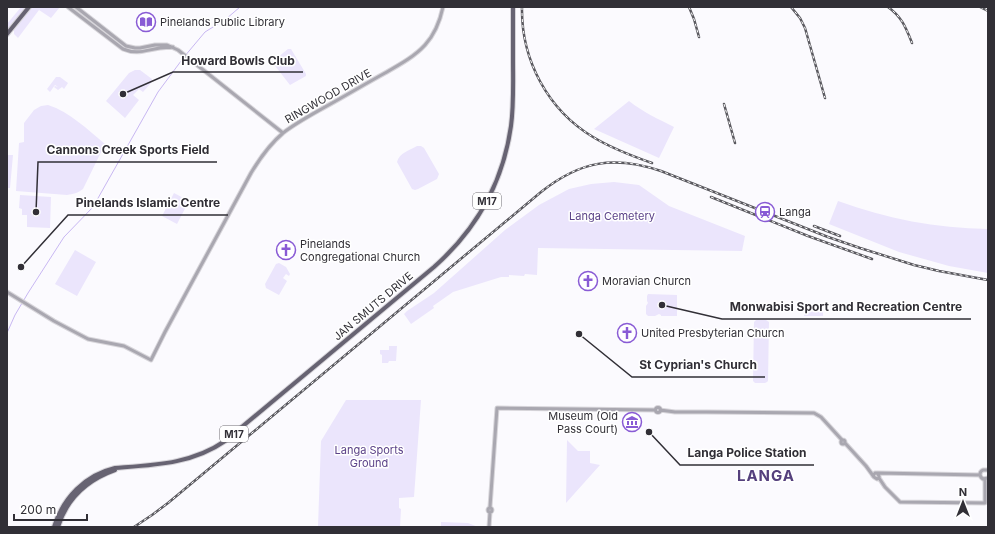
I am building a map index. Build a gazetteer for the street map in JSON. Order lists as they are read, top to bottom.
{
  "streets": {
    "main road": ["M17", "JAN SMUTS DRIVE"],
    "street": ["RINGWOOD DRIVE"]
  },
  "districts": ["LANGA"],
  "parks": ["Langa Cemetery", "Langa Sports Ground"],
  "places": {
    "library": ["Pinelands Public Library"],
    "other": [
      "Howard Bowls Club",
      "Cannons Creek Sports Field",
      "Pinelands Islamic Centre",
      "Monwabisi Sport and Recreation Centre",
      "St Cyprian's Church",
      "Langa Police Station"
    ],
    "station": ["Langa"],
    "church": ["Pinelands Congregational Church", "Moravian Churcn", "United Presbyterian Churcn"],
    "museum": ["Museum (Old Pass Court)"]
  },
  "scale_bar": "200 m",
  "north": "top"
}
